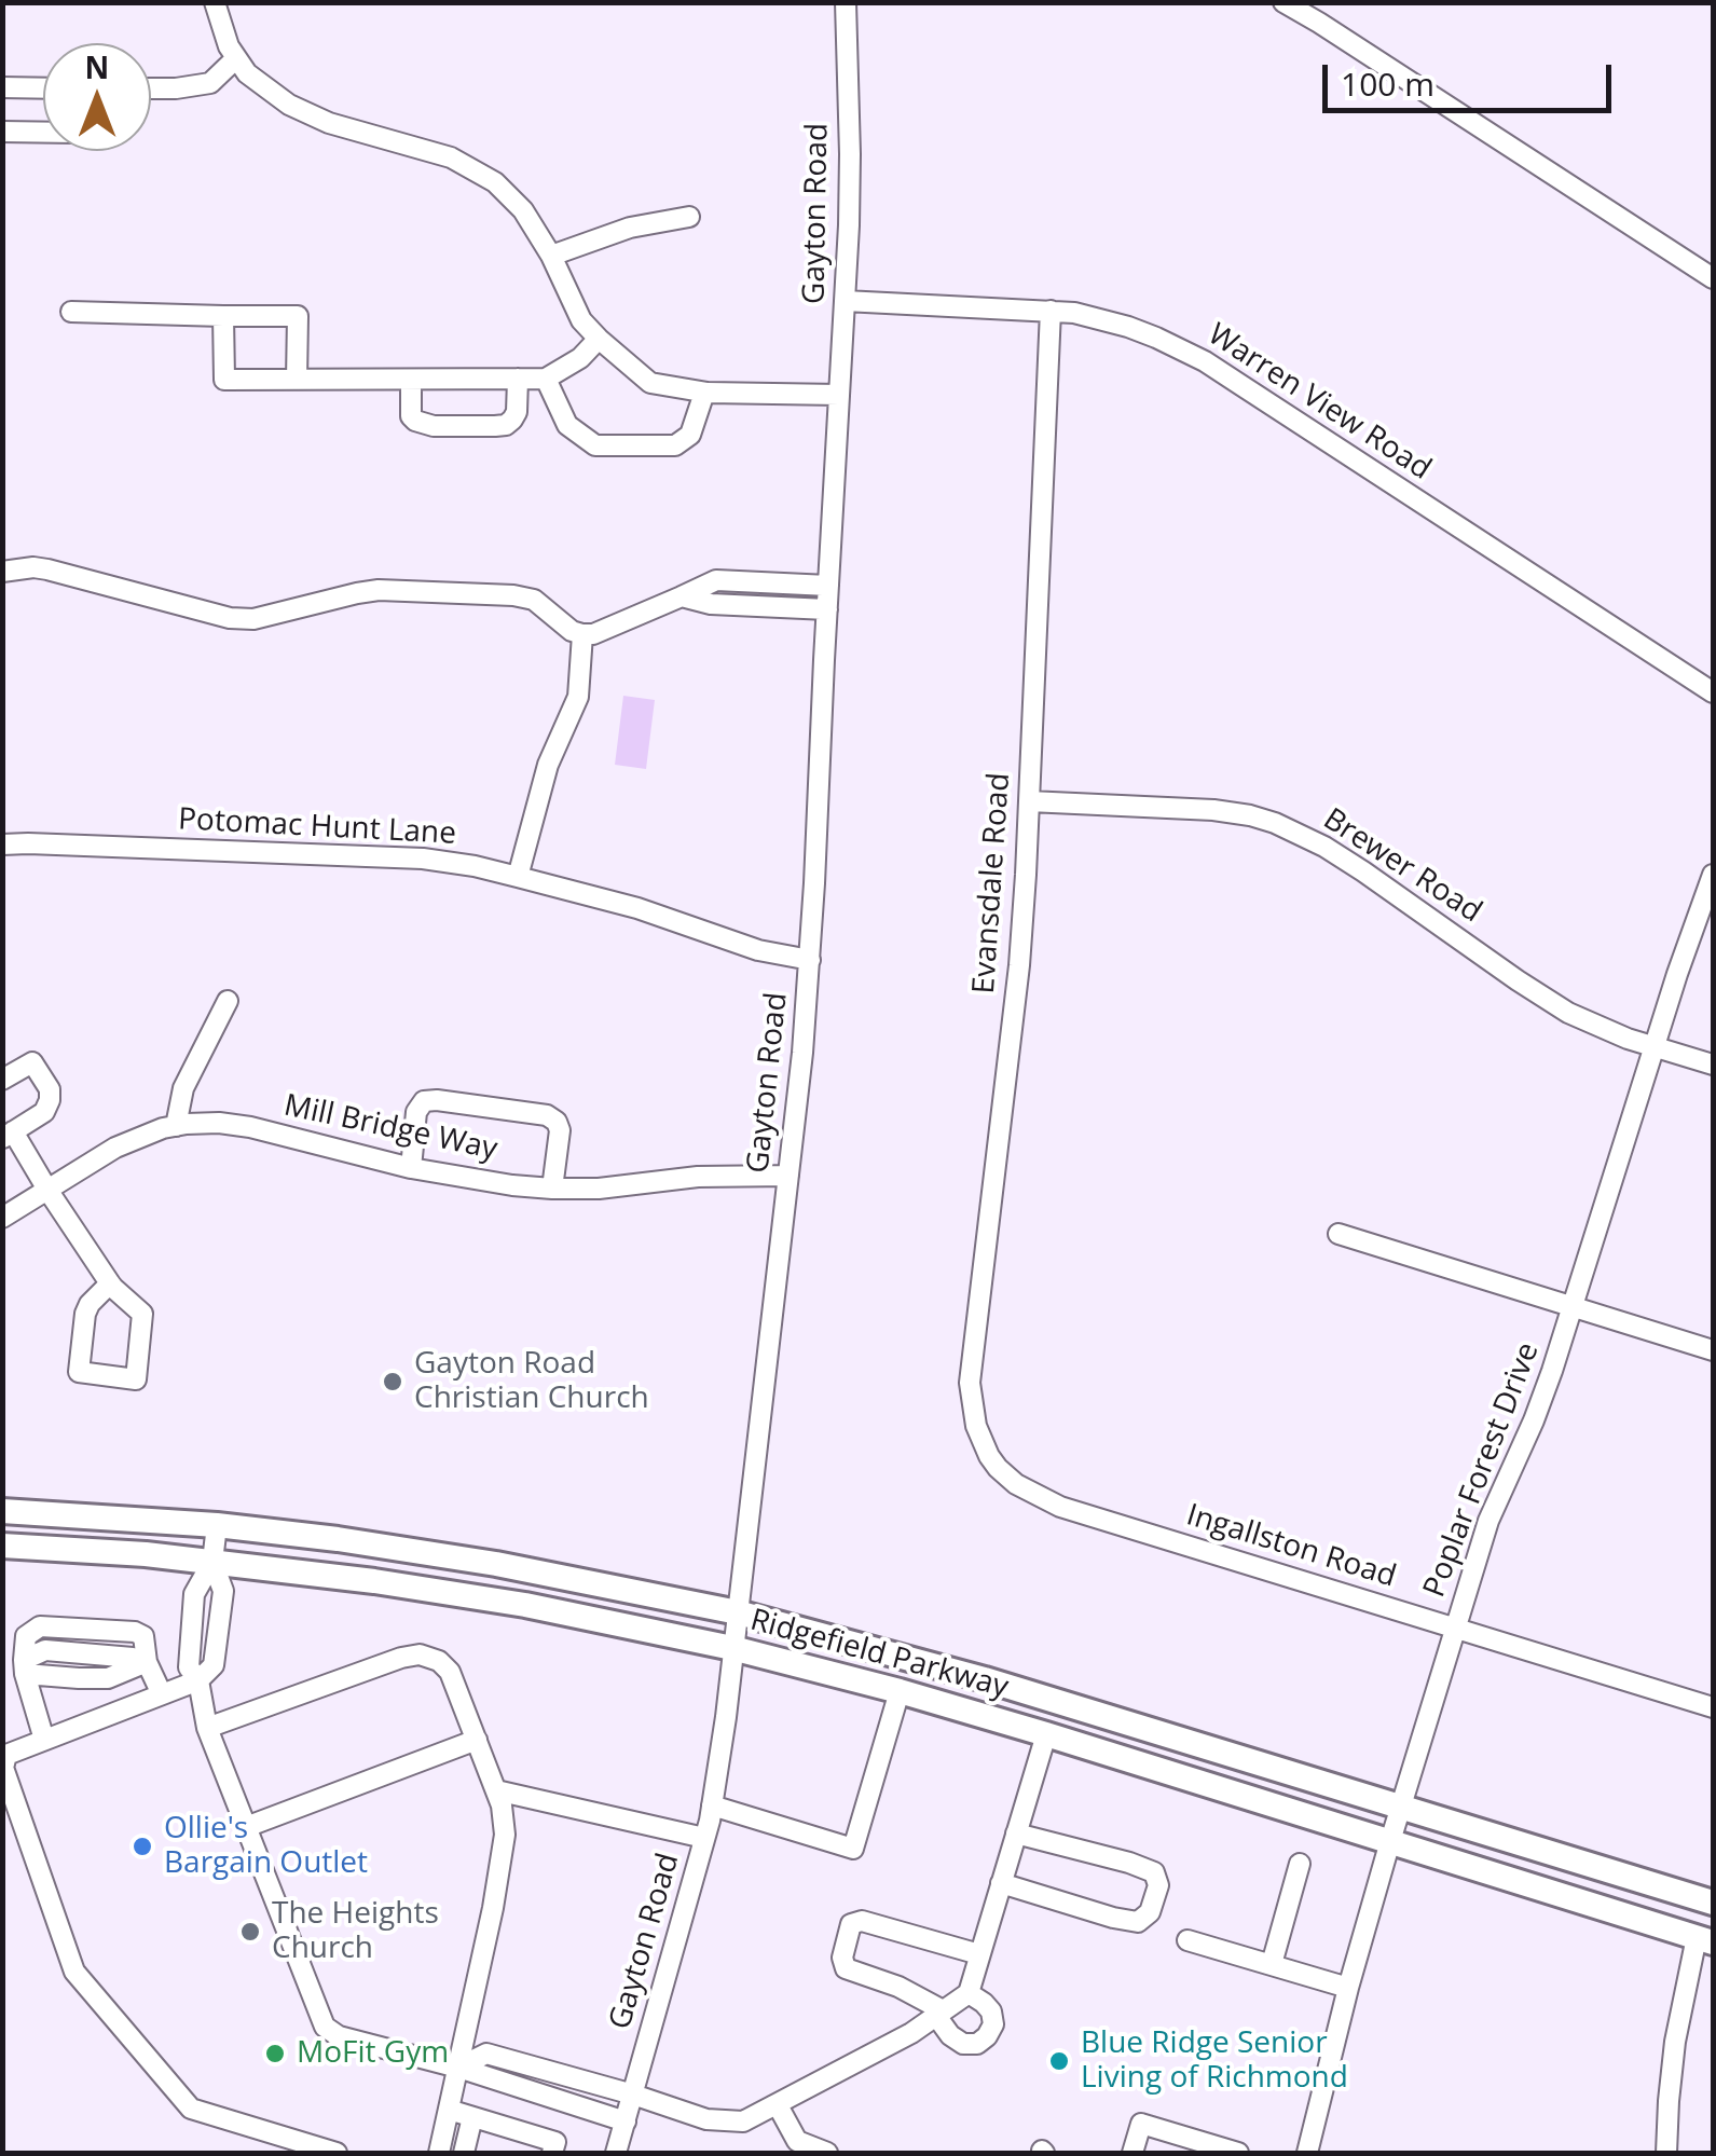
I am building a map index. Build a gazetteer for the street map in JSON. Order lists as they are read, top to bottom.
{
  "streets": {
    "main road": ["Ridgefield Parkway"],
    "street": [
      "Gayton Road",
      "Warren View Road",
      "Potomac Hunt Lane",
      "Brewer Road",
      "Evansdale Road",
      "Mill Bridge Way",
      "Poplar Forest Drive",
      "Ingallston Road"
    ]
  },
  "crossings": [
    ["Gayton Road", "Warren View Road"],
    ["Gayton Road", "Potomac Hunt Lane"],
    ["Gayton Road", "Mill Bridge Way"],
    ["Gayton Road", "Ridgefield Parkway"],
    ["Warren View Road", "Evansdale Road"],
    ["Brewer Road", "Evansdale Road"],
    ["Brewer Road", "Poplar Forest Drive"],
    ["Evansdale Road", "Ingallston Road"],
    ["Poplar Forest Drive", "Ingallston Road"],
    ["Poplar Forest Drive", "Ridgefield Parkway"]
  ],
  "places": [
    "Gayton Road Christian Church",
    "Ollie's Bargain Outlet",
    "The Heights Church",
    "MoFit Gym",
    "Blue Ridge Senior Living of Richmond"
  ],
  "scale_bar": "100 m",
  "north": "top"
}
